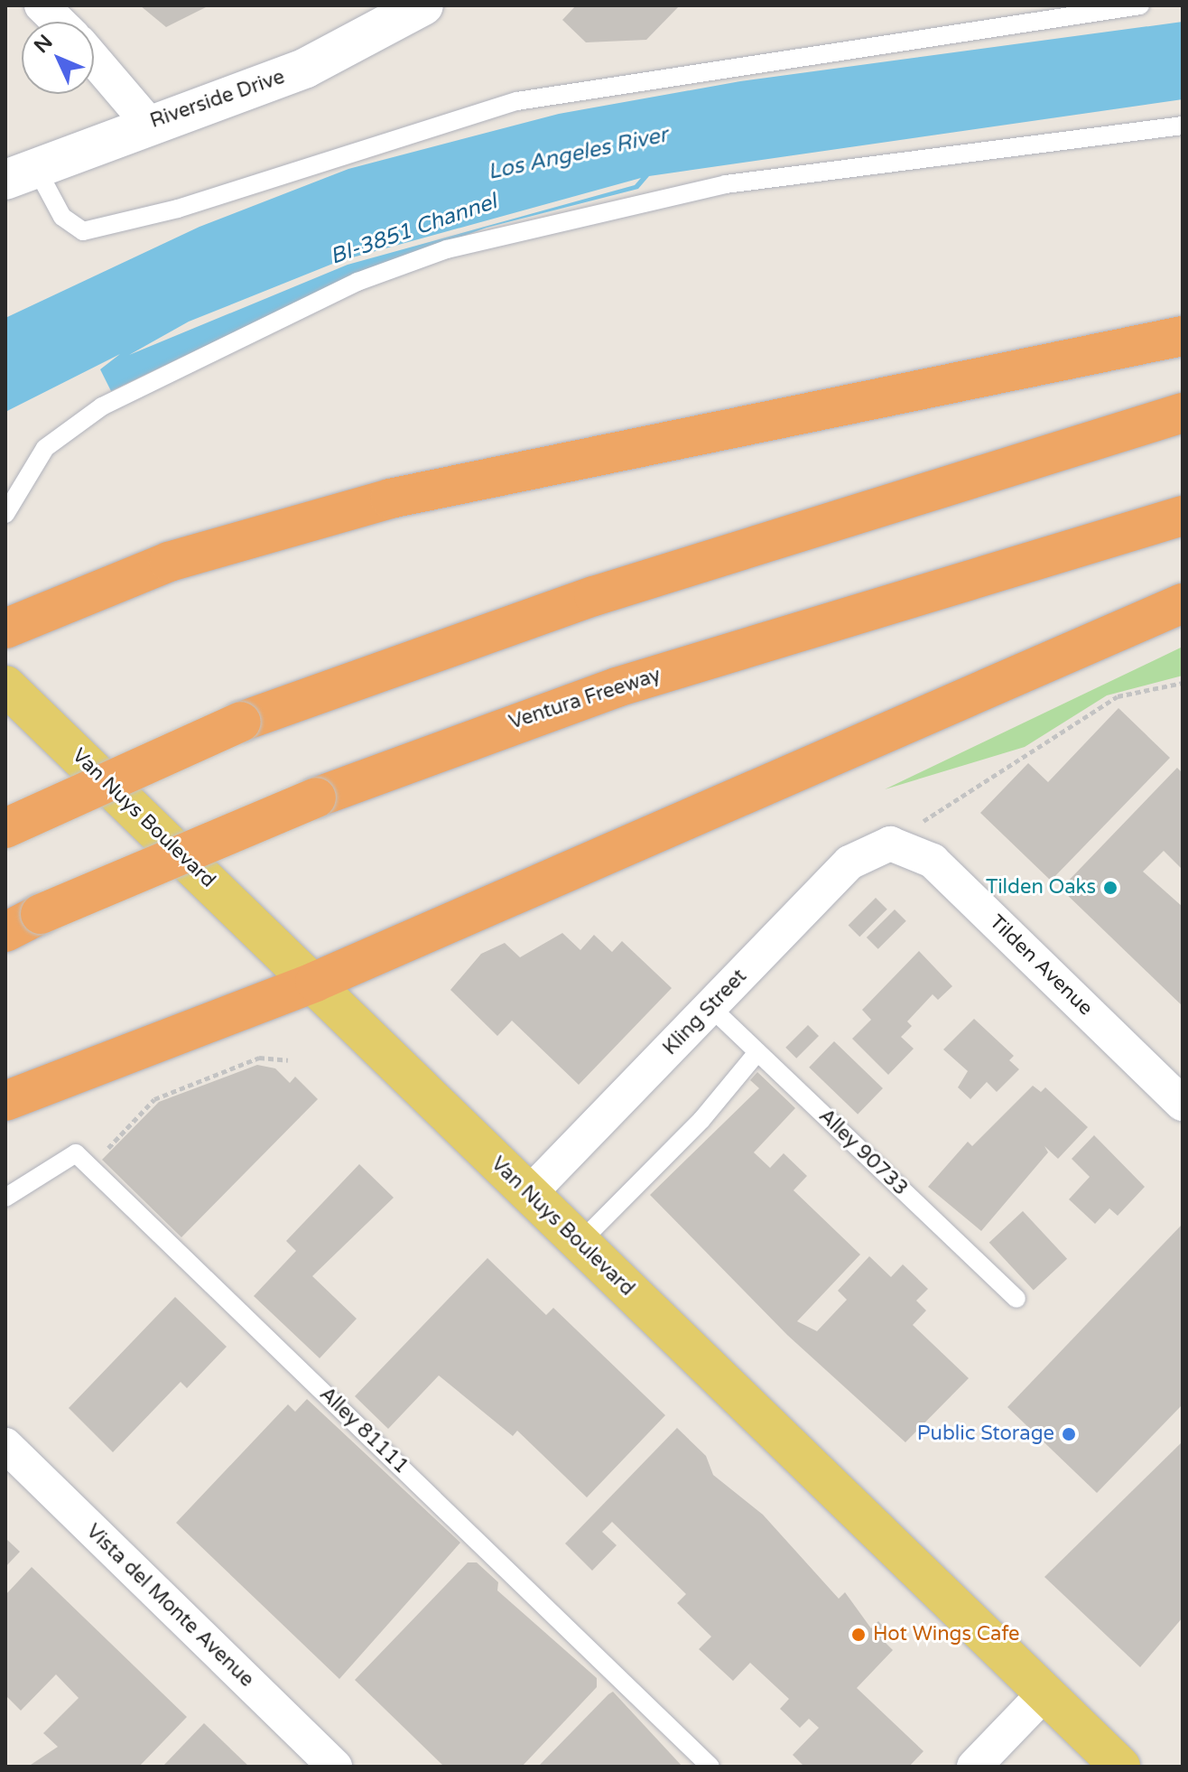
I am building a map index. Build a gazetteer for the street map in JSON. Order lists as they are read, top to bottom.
{
  "streets": {
    "highway": ["Ventura Freeway"],
    "main road": ["Riverside Drive", "Van Nuys Boulevard"],
    "street": ["Tilden Avenue", "Kling Street", "Vista del Monte Avenue"],
    "lane": ["Alley 90733", "Alley 81111"]
  },
  "crossings": [
    ["Van Nuys Boulevard", "Kling Street"],
    ["Tilden Avenue", "Kling Street"],
    ["Kling Street", "Alley 90733"]
  ],
  "water": ["Los Angeles River", "BI-3851 Channel"],
  "places": ["Tilden Oaks", "Public Storage", "Hot Wings Cafe"],
  "north": "top left"
}
